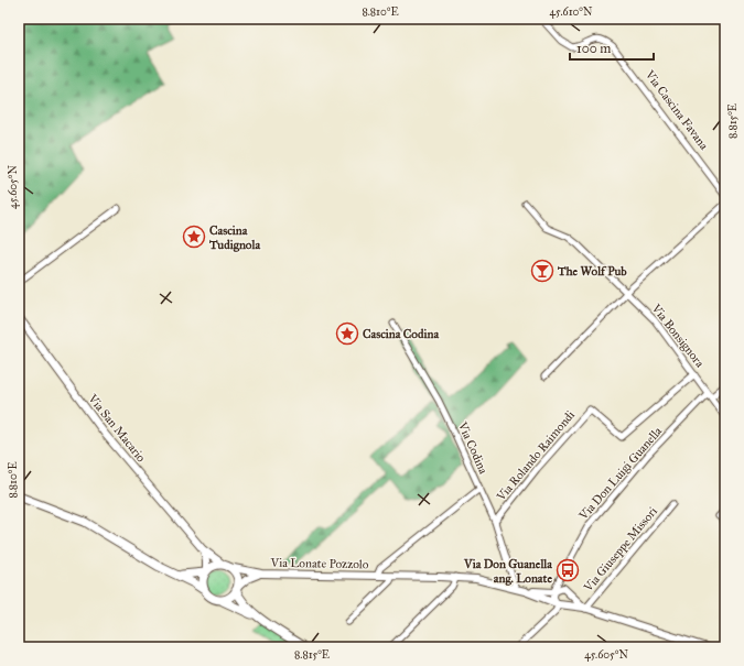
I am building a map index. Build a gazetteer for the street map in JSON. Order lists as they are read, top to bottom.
{
  "streets": {
    "street": [
      "Via Cascina Favana",
      "Via Bonsignora",
      "Via San Macario",
      "Via Codina",
      "Via Rolando Raimondi",
      "Via Don Luigi Guanella",
      "Via Giuseppe Missori",
      "Via Lonate Pozzolo"
    ]
  },
  "crossings": [
    ["Via Bonsignora", "Via Rolando Raimondi"],
    ["Via Bonsignora", "Via Don Luigi Guanella"],
    ["Via San Macario", "Via Lonate Pozzolo"],
    ["Via Codina", "Via Rolando Raimondi"],
    ["Via Codina", "Via Lonate Pozzolo"]
  ],
  "places": {
    "place": ["Cascina Tudignola", "Cascina Codina"],
    "bar": ["The Wolf Pub"],
    "bus stop": ["Via Don Guanella ang. Lonate"]
  },
  "scale_bar": "100 m",
  "coordinates": [
    "8.810°E",
    "45.610°N",
    "8.815°E",
    "45.605°N"
  ]
}
